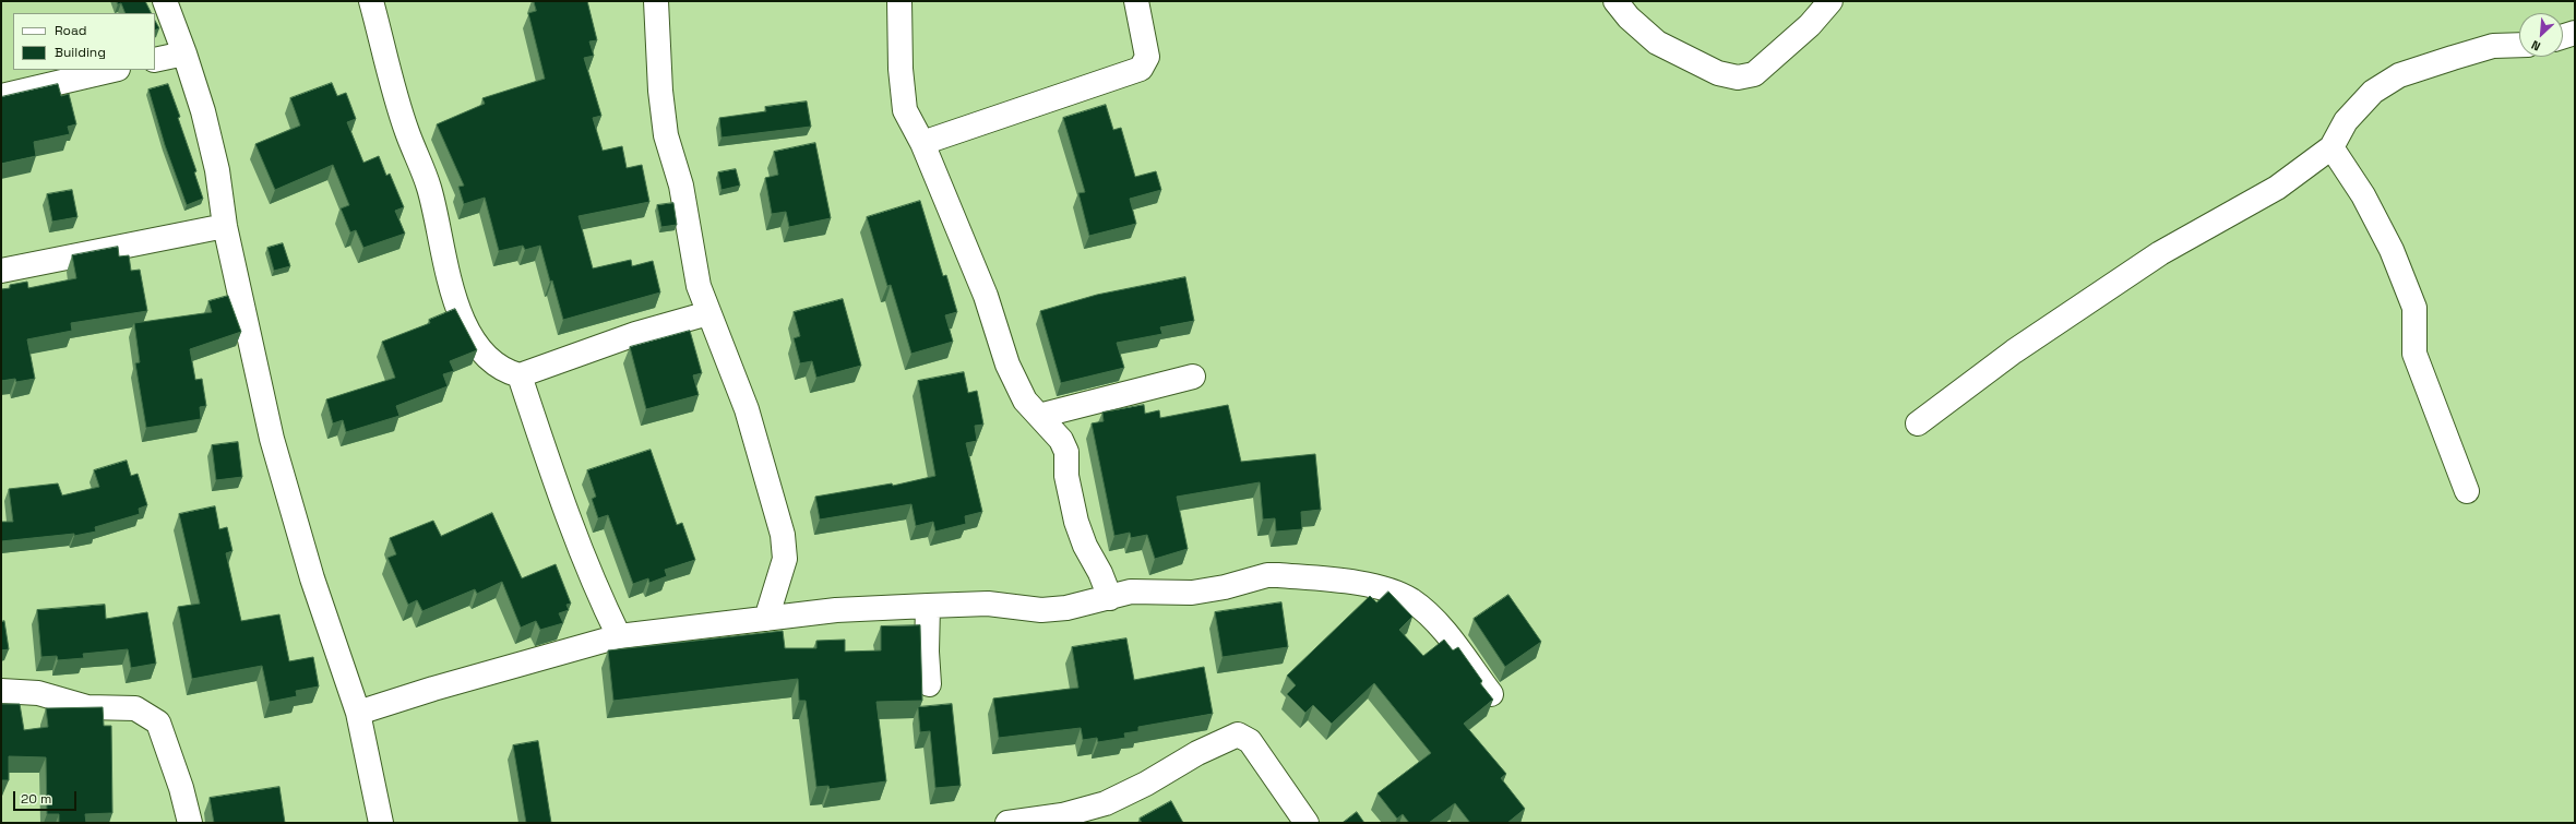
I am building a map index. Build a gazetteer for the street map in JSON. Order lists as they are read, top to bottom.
{
  "legend": ["Road", "Building"],
  "scale_bar": "20 m",
  "north": "bottom left"
}
